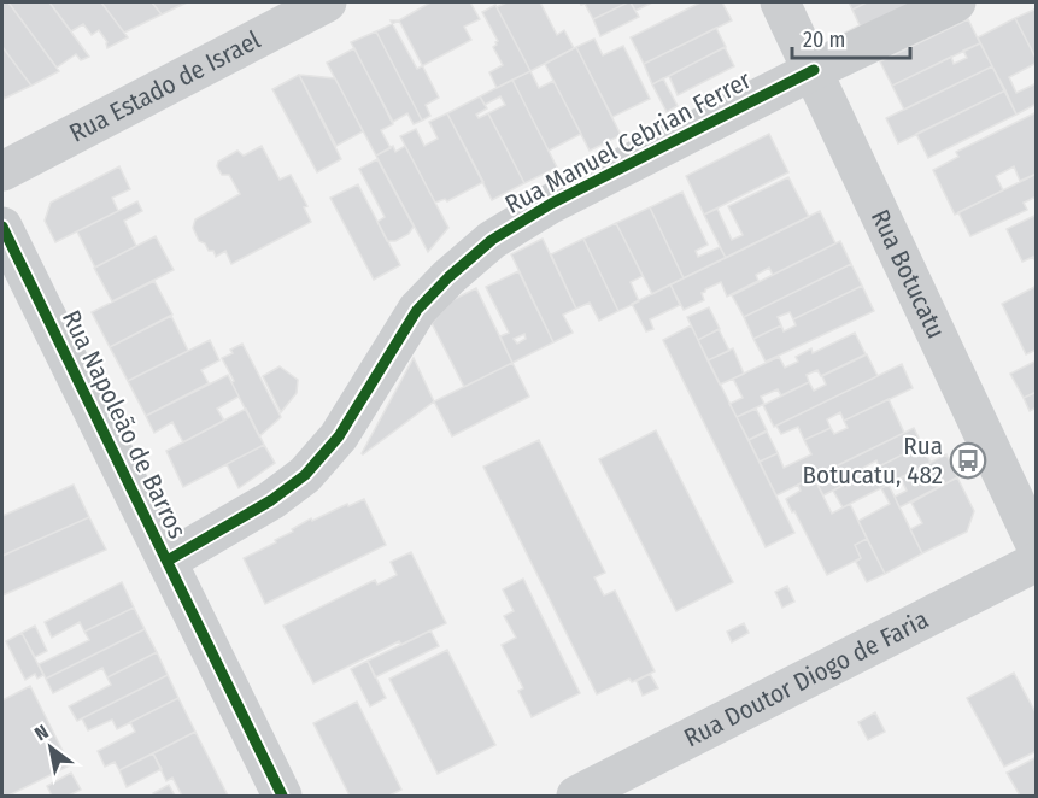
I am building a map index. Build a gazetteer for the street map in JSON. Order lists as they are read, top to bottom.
{
  "streets": {
    "street": [
      "Rua Estado de Israel",
      "Rua Manuel Cebrian Ferrer",
      "Rua Botucatu",
      "Rua Napoleão de Barros",
      "Rua Doutor Diogo de Faria"
    ]
  },
  "crossings": [
    ["Rua Manuel Cebrian Ferrer", "Rua Botucatu"],
    ["Rua Manuel Cebrian Ferrer", "Rua Napoleão de Barros"]
  ],
  "places": {
    "bus stop": ["Rua Botucatu, 482"]
  },
  "scale_bar": "20 m",
  "north": "top left"
}
